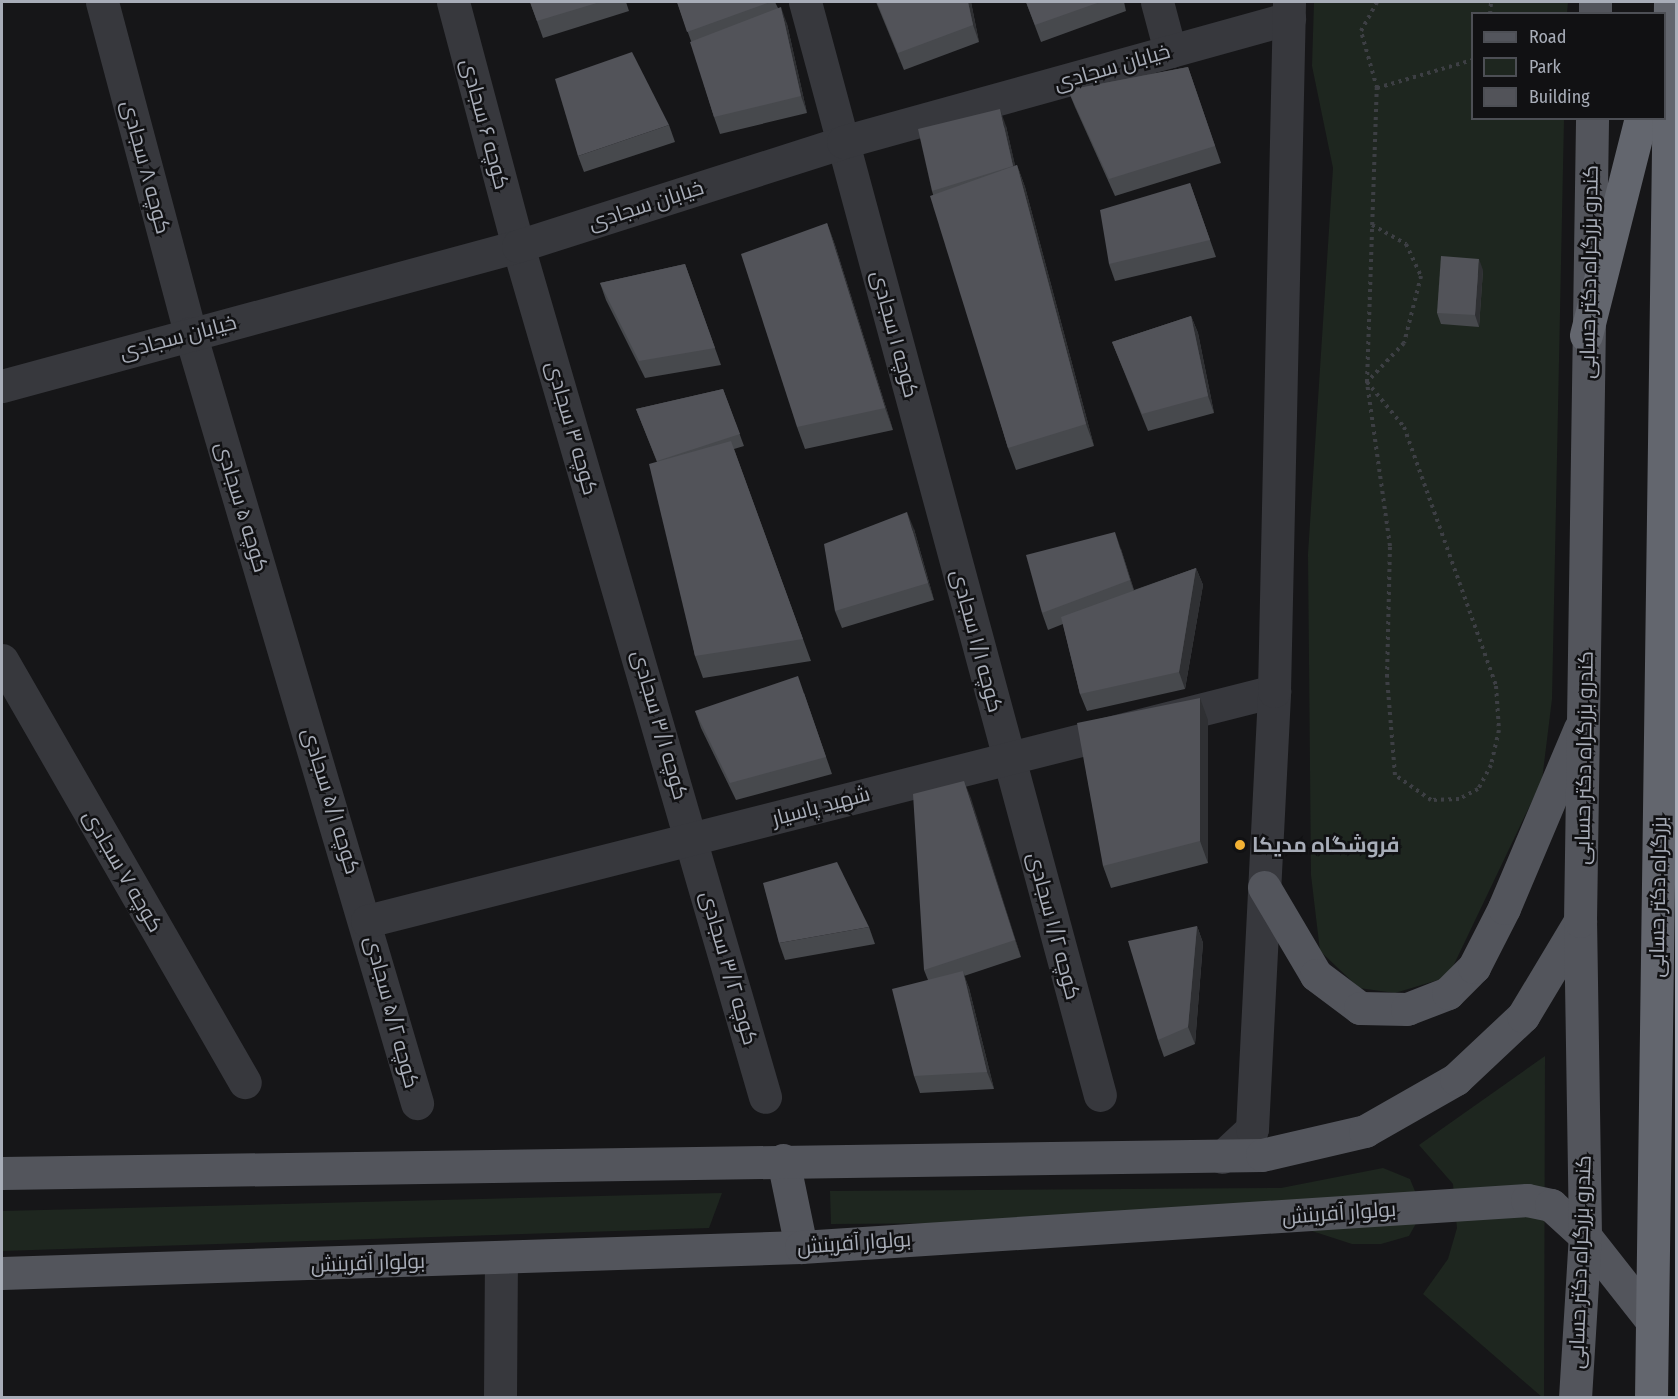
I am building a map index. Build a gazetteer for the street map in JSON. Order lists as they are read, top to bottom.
{
  "streets": {
    "highway": ["بزرگراه دکتر حسابی"],
    "main road": ["کندرو بزرگراه دکتر حسابی", "بولوار آفرینش"],
    "street": [
      "خیابان سجادی",
      "کوچه ۶ سجادی",
      "کوچه ۸ سجادی",
      "کوچه ۱ سجادی",
      "کوچه ۳ سجادی",
      "کوچه ۵ سجادی",
      "کوچه ۱/۱ سجادی",
      "کوچه ۳/۱ سجادی",
      "کوچه ۵/۱ سجادی",
      "شهید پاسیار",
      "کوچه ۷ سجادی",
      "کوچه ۱/۲ سجادی",
      "کوچه ۳/۲ سجادی",
      "کوچه ۵/۲ سجادی"
    ]
  },
  "crossings": [
    ["خیابان سجادی", "کوچه ۶ سجادی"],
    ["خیابان سجادی", "کوچه ۸ سجادی"],
    ["خیابان سجادی", "کوچه ۱ سجادی"],
    ["خیابان سجادی", "کوچه ۳ سجادی"],
    ["خیابان سجادی", "کوچه ۵ سجادی"],
    ["کوچه ۶ سجادی", "کوچه ۳ سجادی"],
    ["کوچه ۸ سجادی", "کوچه ۵ سجادی"],
    ["کندرو بزرگراه دکتر حسابی", "بولوار آفرینش"],
    ["کوچه ۱ سجادی", "کوچه ۱/۱ سجادی"],
    ["کوچه ۳ سجادی", "کوچه ۳/۱ سجادی"],
    ["کوچه ۵ سجادی", "کوچه ۵/۱ سجادی"],
    ["کوچه ۱/۱ سجادی", "شهید پاسیار"],
    ["کوچه ۱/۱ سجادی", "کوچه ۱/۲ سجادی"],
    ["کوچه ۳/۱ سجادی", "شهید پاسیار"],
    ["کوچه ۳/۱ سجادی", "کوچه ۳/۲ سجادی"],
    ["کوچه ۵/۱ سجادی", "شهید پاسیار"],
    ["کوچه ۵/۱ سجادی", "کوچه ۵/۲ سجادی"],
    ["شهید پاسیار", "کوچه ۱/۲ سجادی"],
    ["شهید پاسیار", "کوچه ۳/۲ سجادی"],
    ["شهید پاسیار", "کوچه ۵/۲ سجادی"],
    ["بزرگراه دکتر حسابی", "بولوار آفرینش"]
  ],
  "places": ["فروشگاه مدیکا"],
  "legend": ["Road", "Park", "Building"]
}
